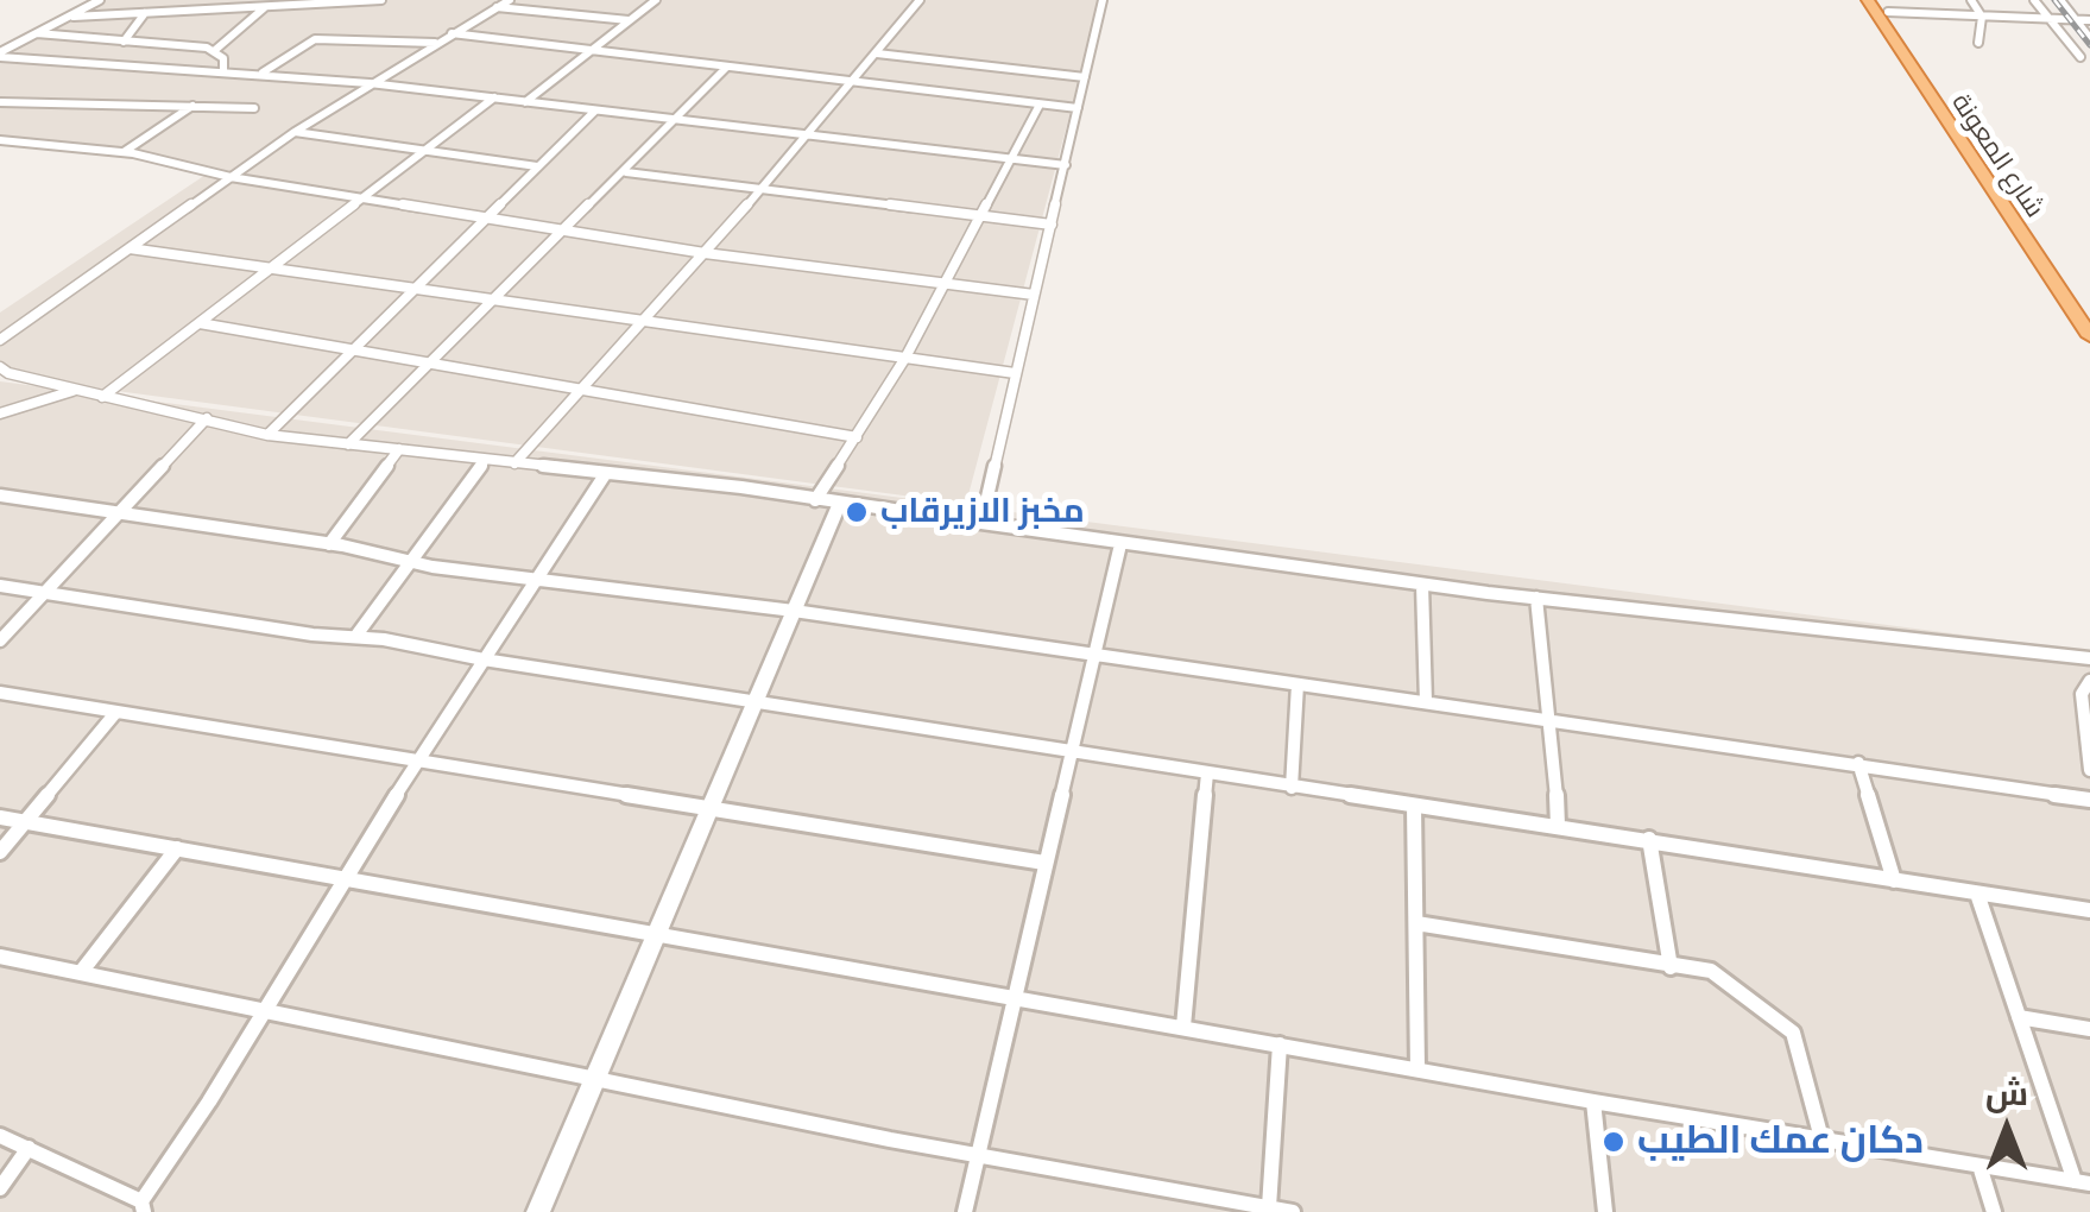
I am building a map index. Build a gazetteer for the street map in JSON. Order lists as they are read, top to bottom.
{
  "streets": {
    "highway": ["شارع المعونة"]
  },
  "places": ["مخبز الازيرقاب", "دكان عمك الطيب"],
  "north": "top"
}
